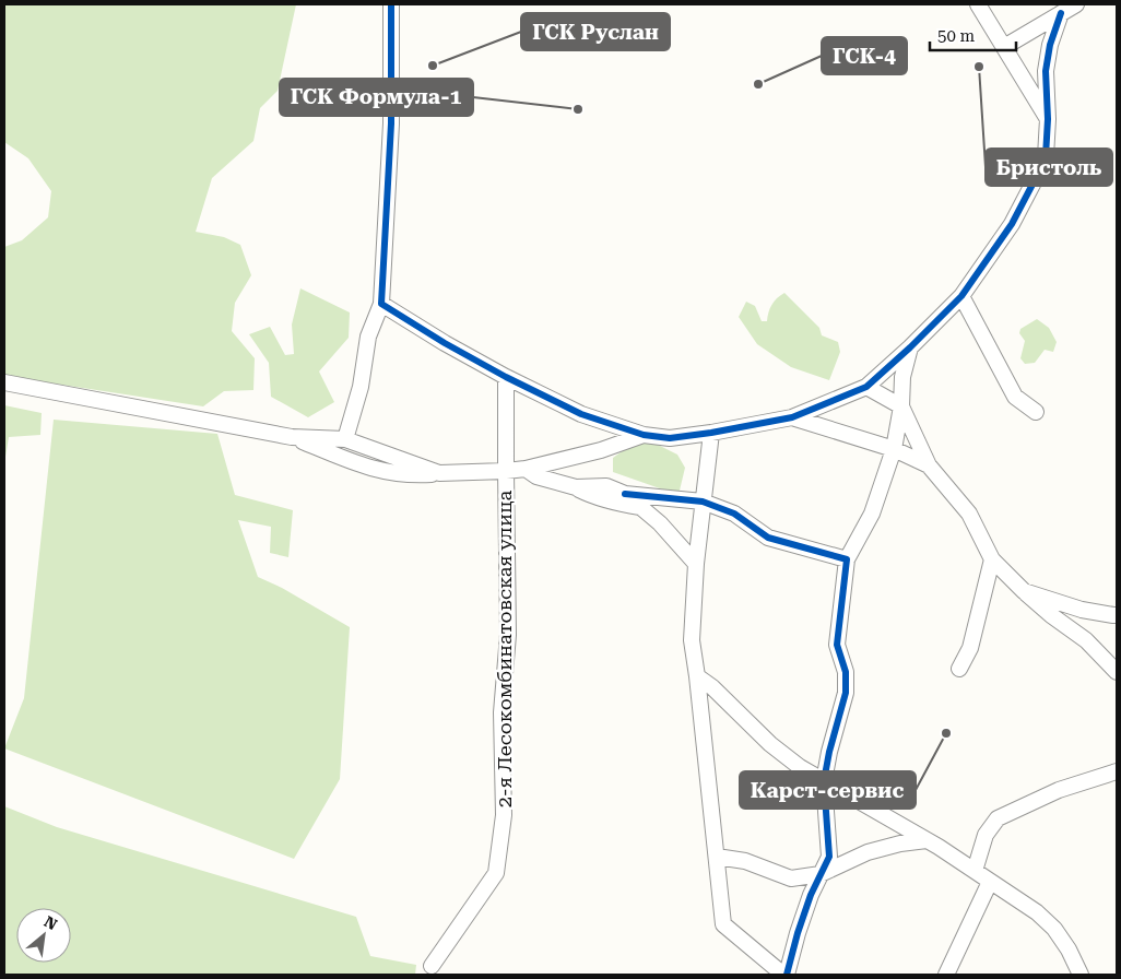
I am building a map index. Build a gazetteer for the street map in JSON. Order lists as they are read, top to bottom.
{
  "streets": {
    "street": ["2-я Лесокомбинатовская улица"]
  },
  "places": [
    "ГСК Руслан",
    "Бристоль",
    "ГСК-4",
    "ГСК Формула-1",
    "Карст-сервис"
  ],
  "scale_bar": "50 m",
  "north": "top right"
}
